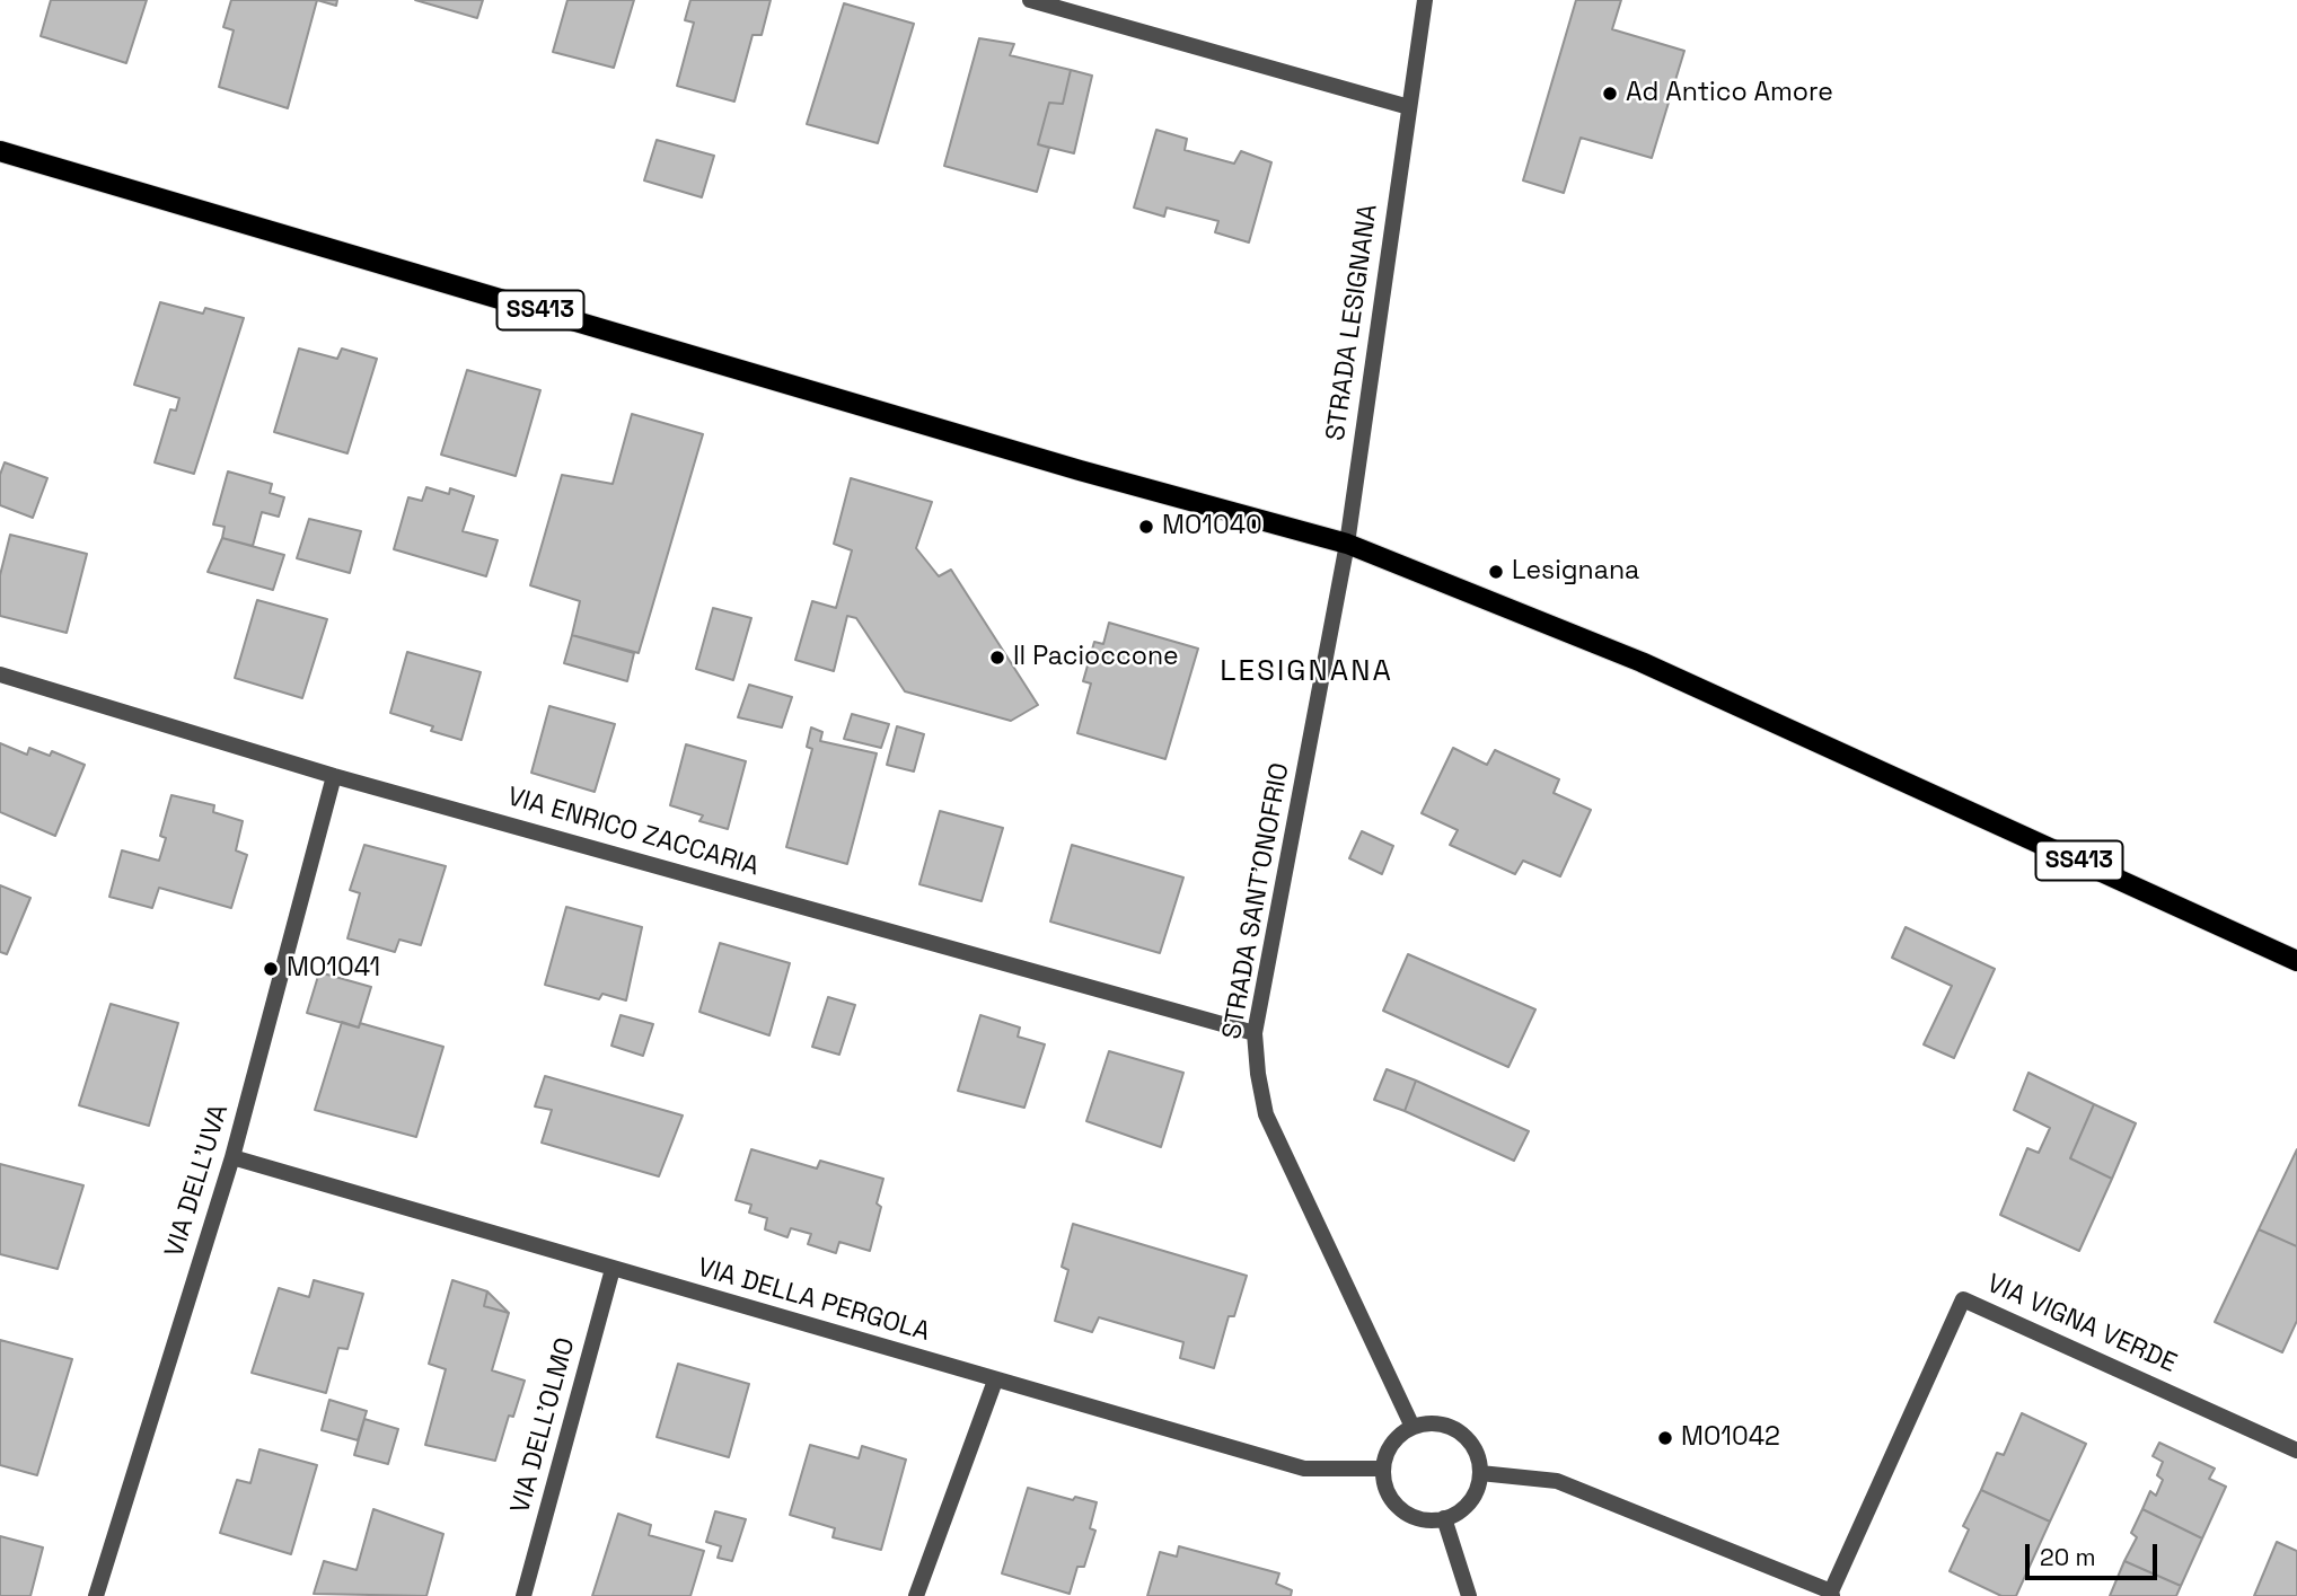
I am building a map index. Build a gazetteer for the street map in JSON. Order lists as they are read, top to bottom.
{
  "streets": {
    "main road": ["SS413"],
    "street": [
      "STRADA LESIGNANA",
      "VIA ENRICO ZACCARIA",
      "STRADA SANT'ONOFRIO",
      "VIA DELL'UVA",
      "VIA DELLA PERGOLA",
      "VIA VIGNA VERDE",
      "VIA DELL'OLMO"
    ]
  },
  "crossings": [
    ["SS413", "STRADA LESIGNANA"],
    ["SS413", "STRADA SANT'ONOFRIO"],
    ["STRADA LESIGNANA", "STRADA SANT'ONOFRIO"],
    ["VIA ENRICO ZACCARIA", "STRADA SANT'ONOFRIO"],
    ["VIA ENRICO ZACCARIA", "VIA DELL'UVA"],
    ["STRADA SANT'ONOFRIO", "VIA DELLA PERGOLA"],
    ["STRADA SANT'ONOFRIO", "VIA VIGNA VERDE"],
    ["VIA DELL'UVA", "VIA DELLA PERGOLA"],
    ["VIA DELLA PERGOLA", "VIA VIGNA VERDE"],
    ["VIA DELLA PERGOLA", "VIA DELL'OLMO"]
  ],
  "districts": ["LESIGNANA"],
  "places": [
    "Ad Antico Amore",
    "MO1040",
    "Lesignana",
    "Il Pacioccone",
    "MO1041",
    "MO1042"
  ],
  "scale_bar": "20 m"
}
